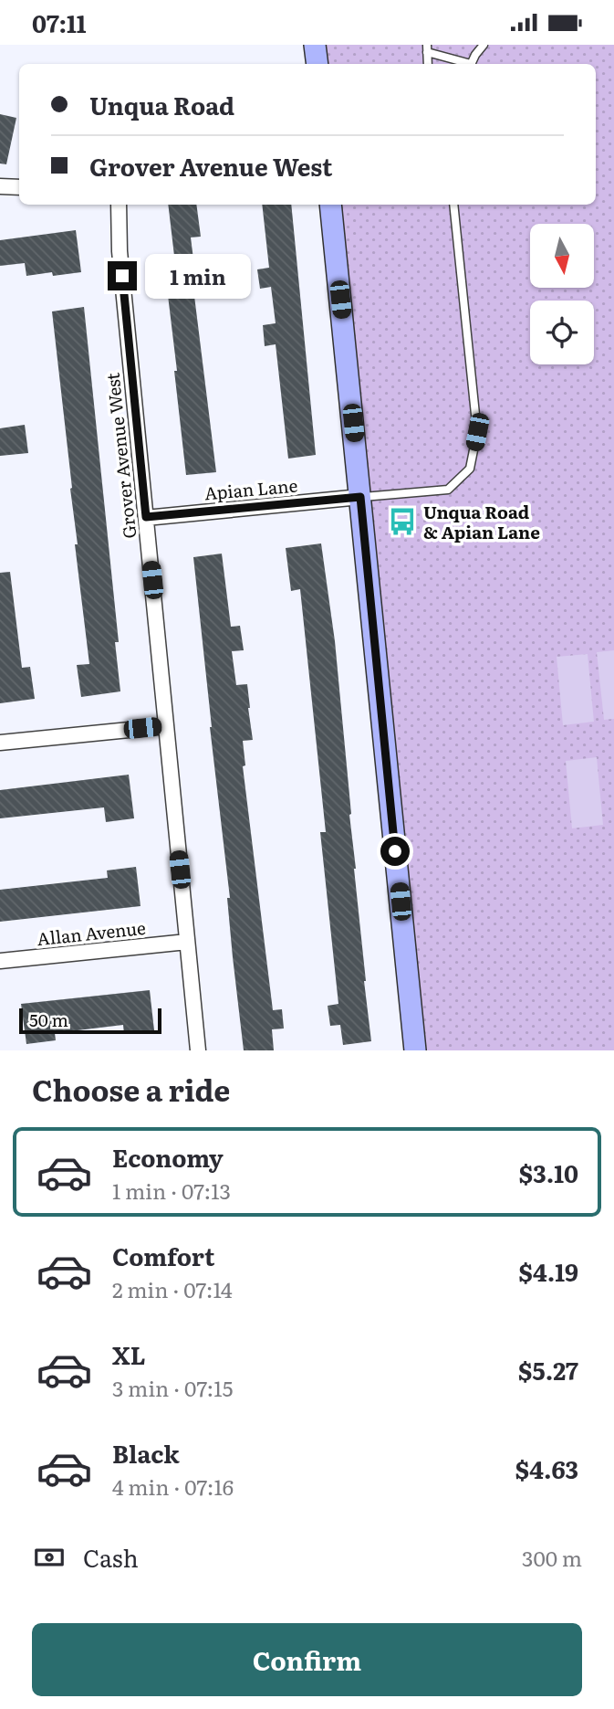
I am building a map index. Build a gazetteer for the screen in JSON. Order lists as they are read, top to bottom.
{
  "streets": {
    "street": ["Grover Avenue West", "Apian Lane", "Allan Avenue"]
  },
  "crossings": [
    ["Grover Avenue West", "Apian Lane"],
    ["Grover Avenue West", "Allan Avenue"]
  ],
  "places": {
    "bus stop": ["Unqua Road & Apian Lane"]
  },
  "scale_bar": "50 m",
  "north": "bottom",
  "page": {
    "status": "07:11",
    "banner": ["Unqua Road", "Grover Avenue West"],
    "bubble": "1 min",
    "scale": "50 m",
    "heading": "Choose a ride",
    "list": [
      {
        "name": "Economy",
        "note": "1 min · 07:13",
        "value": "$3.10"
      },
      {
        "name": "Comfort",
        "note": "2 min · 07:14",
        "value": "$4.19"
      },
      {
        "name": "XL",
        "note": "3 min · 07:15",
        "value": "$5.27"
      },
      {
        "name": "Black",
        "note": "4 min · 07:16",
        "value": "$4.63"
      }
    ],
    "pay": ["Cash", "300 m"],
    "buttons": "Confirm"
  }
}
